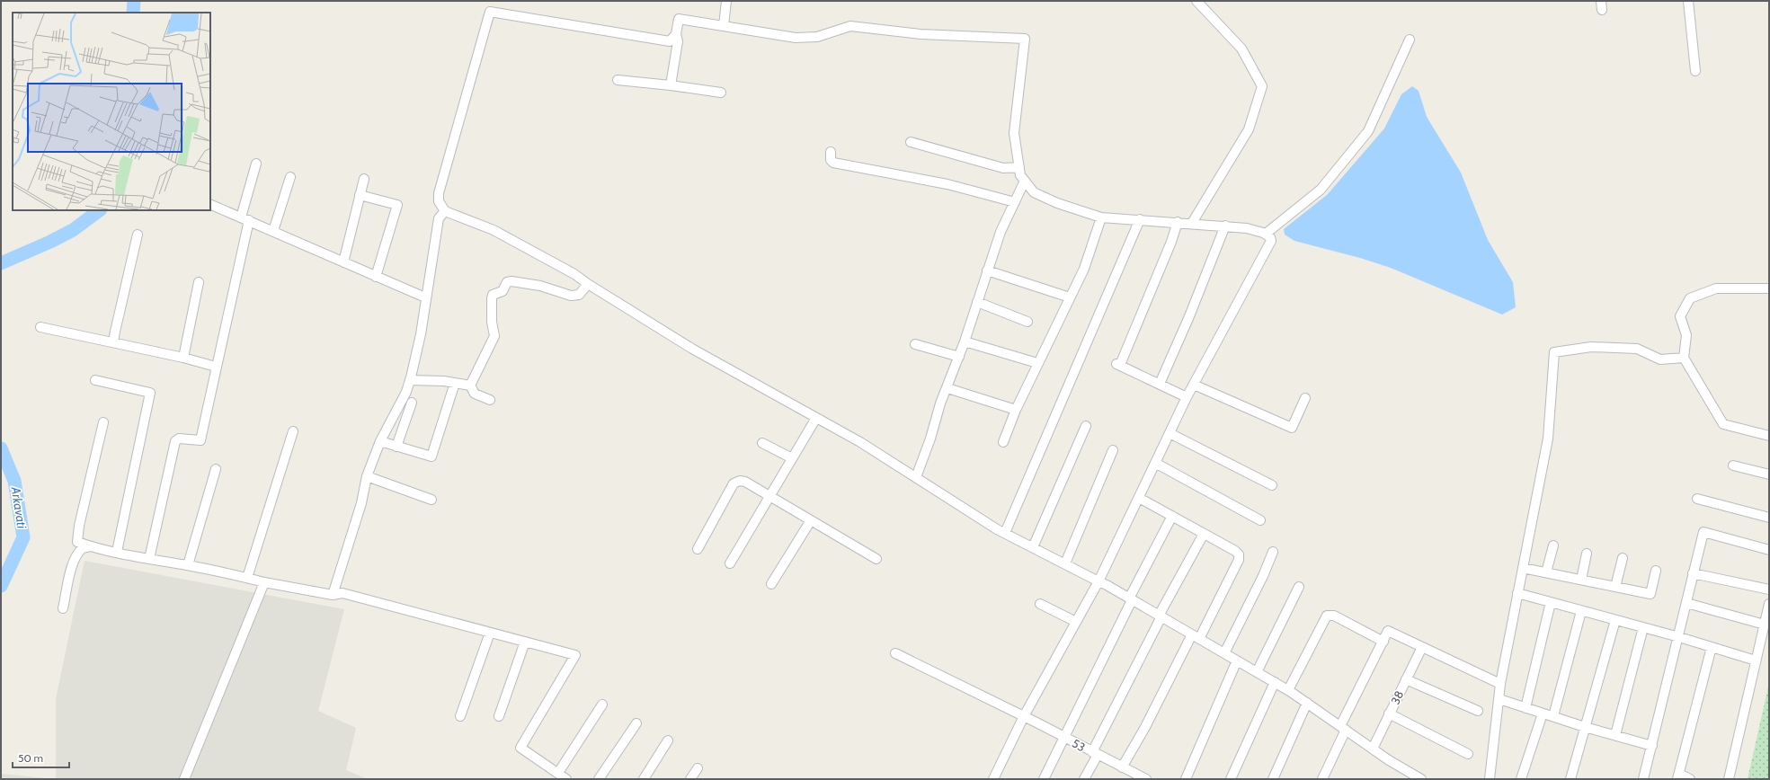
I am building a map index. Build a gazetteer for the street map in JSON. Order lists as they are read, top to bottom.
{
  "streets": {
    "street": ["38", "53"]
  },
  "water": ["Arkavati"],
  "scale_bar": "50 m"
}
